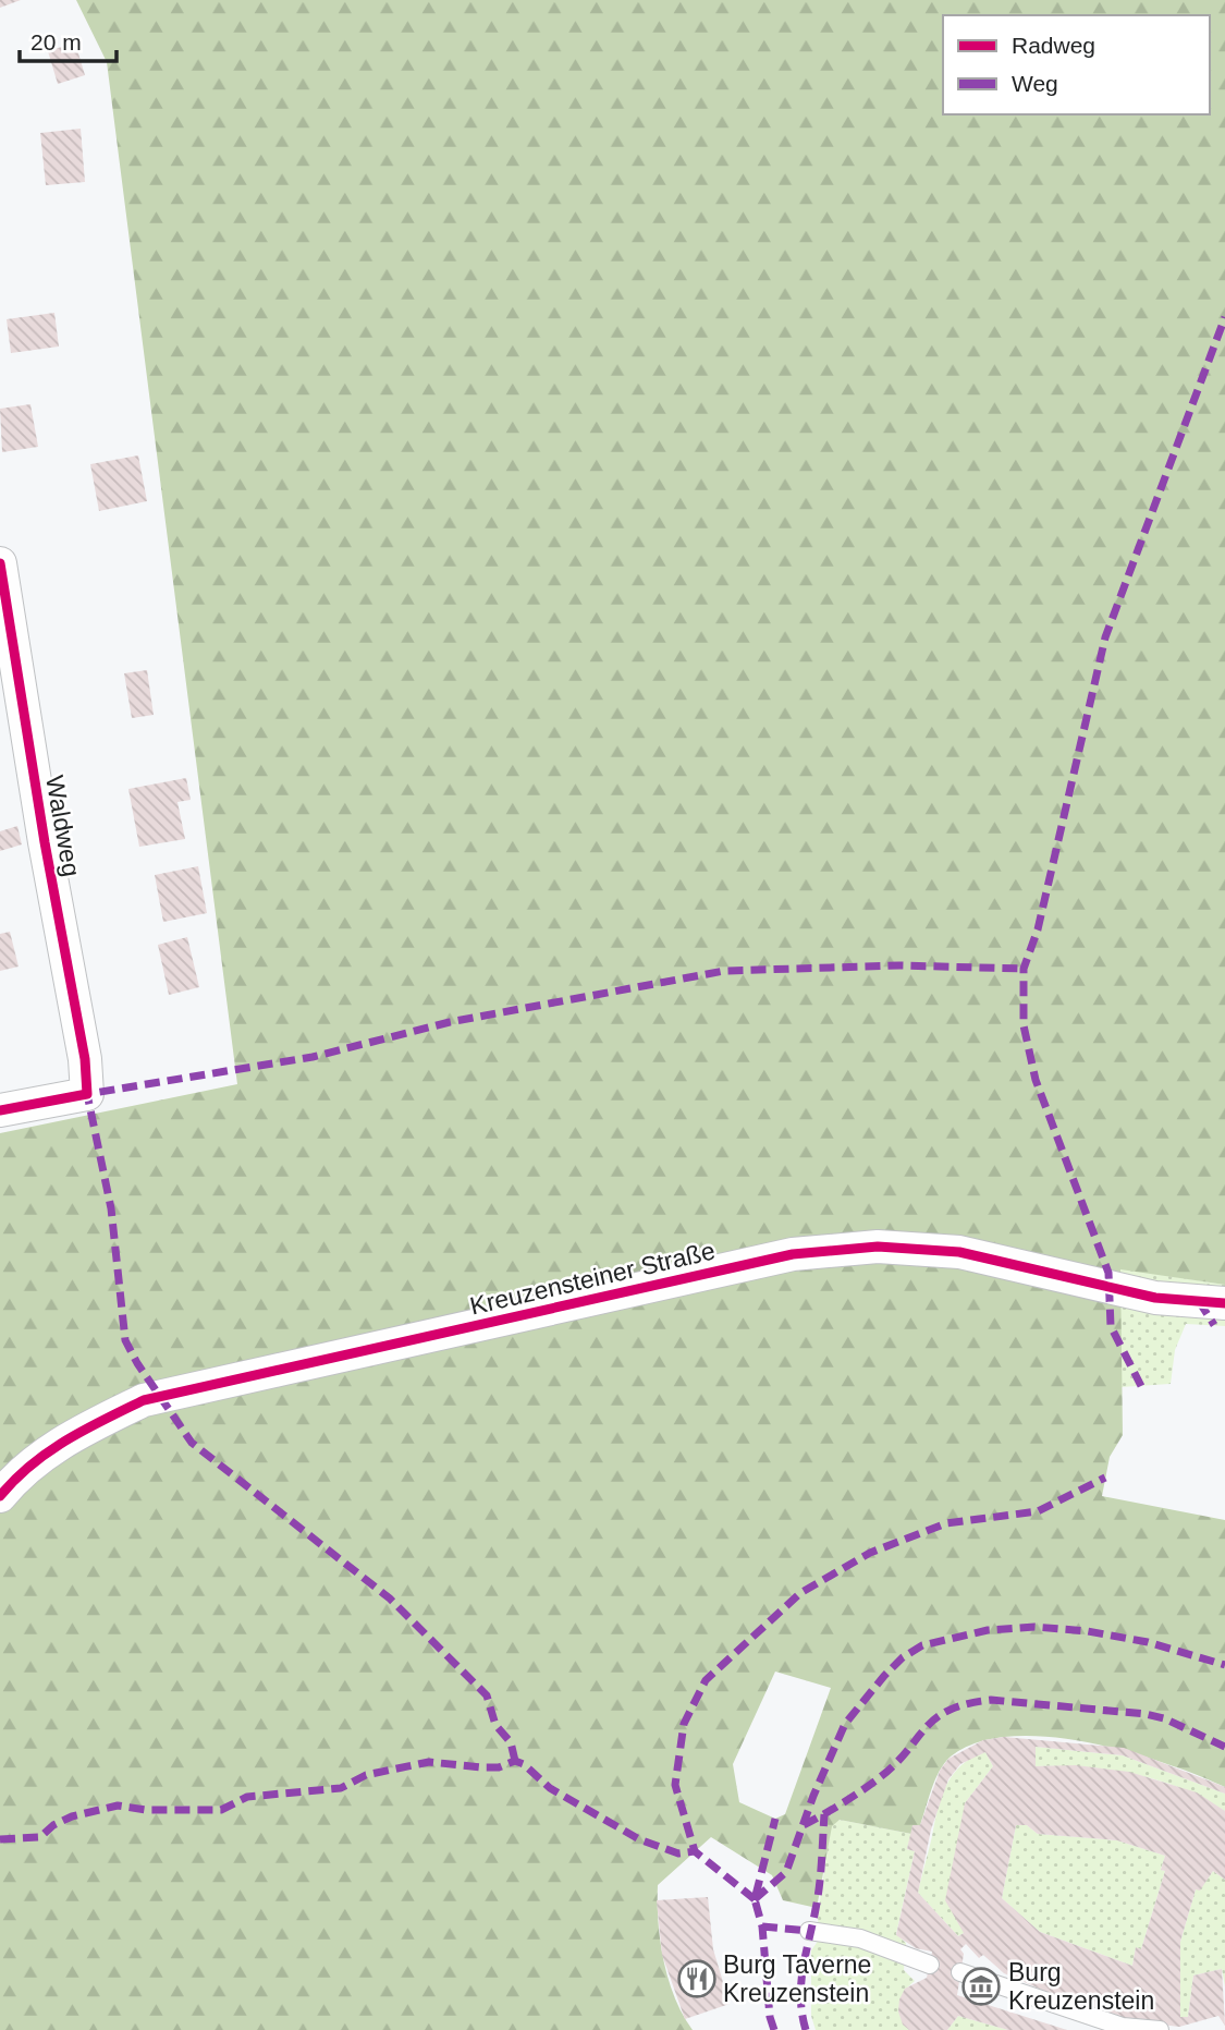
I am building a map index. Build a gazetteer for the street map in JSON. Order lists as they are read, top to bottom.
{
  "streets": {
    "street": ["Waldweg", "Kreuzensteiner Straße"]
  },
  "places": {
    "restaurant": ["Burg Taverne Kreuzenstein"],
    "museum": ["Burg Kreuzenstein"]
  },
  "legend": ["Radweg", "Weg"],
  "scale_bar": "20 m"
}
